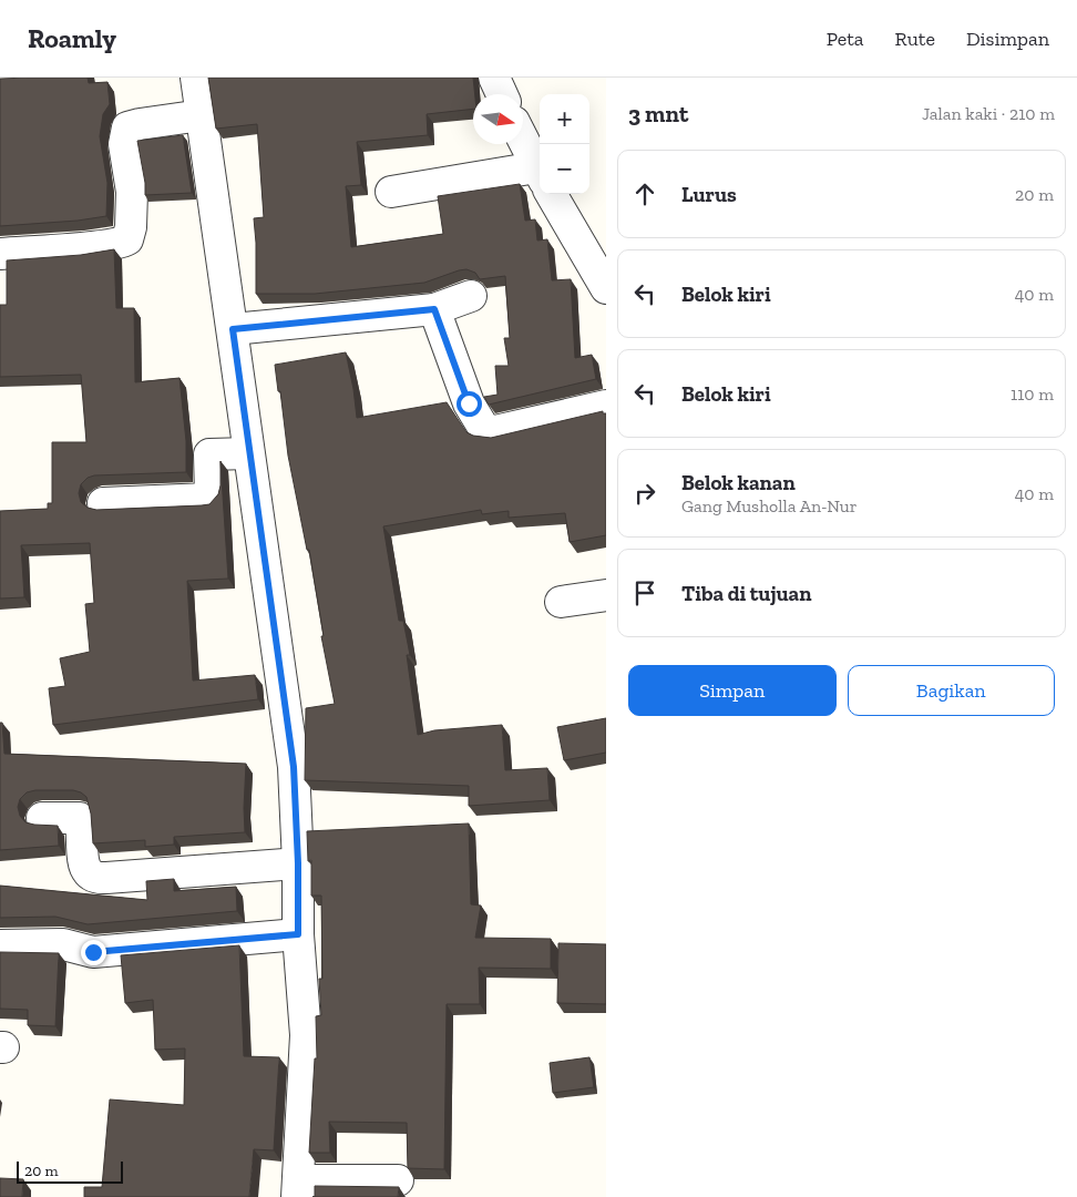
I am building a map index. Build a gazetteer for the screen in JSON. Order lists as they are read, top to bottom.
{
  "scale_bar": "20 m",
  "north": "right",
  "page": {
    "header": "Roamly",
    "nav": ["Peta", "Rute", "Disimpan"],
    "heading": ["3 mnt", "Jalan kaki · 210 m"],
    "map_buttons": ["+", "−"],
    "list": [
      ["Lurus", "20 m"],
      ["Belok kiri", "40 m"],
      ["Belok kiri", "110 m"],
      ["Belok kanan", "Gang Musholla An-Nur", "40 m"],
      "Tiba di tujuan"
    ],
    "buttons": ["Simpan", "Bagikan"],
    "scale": "20 m"
  }
}
